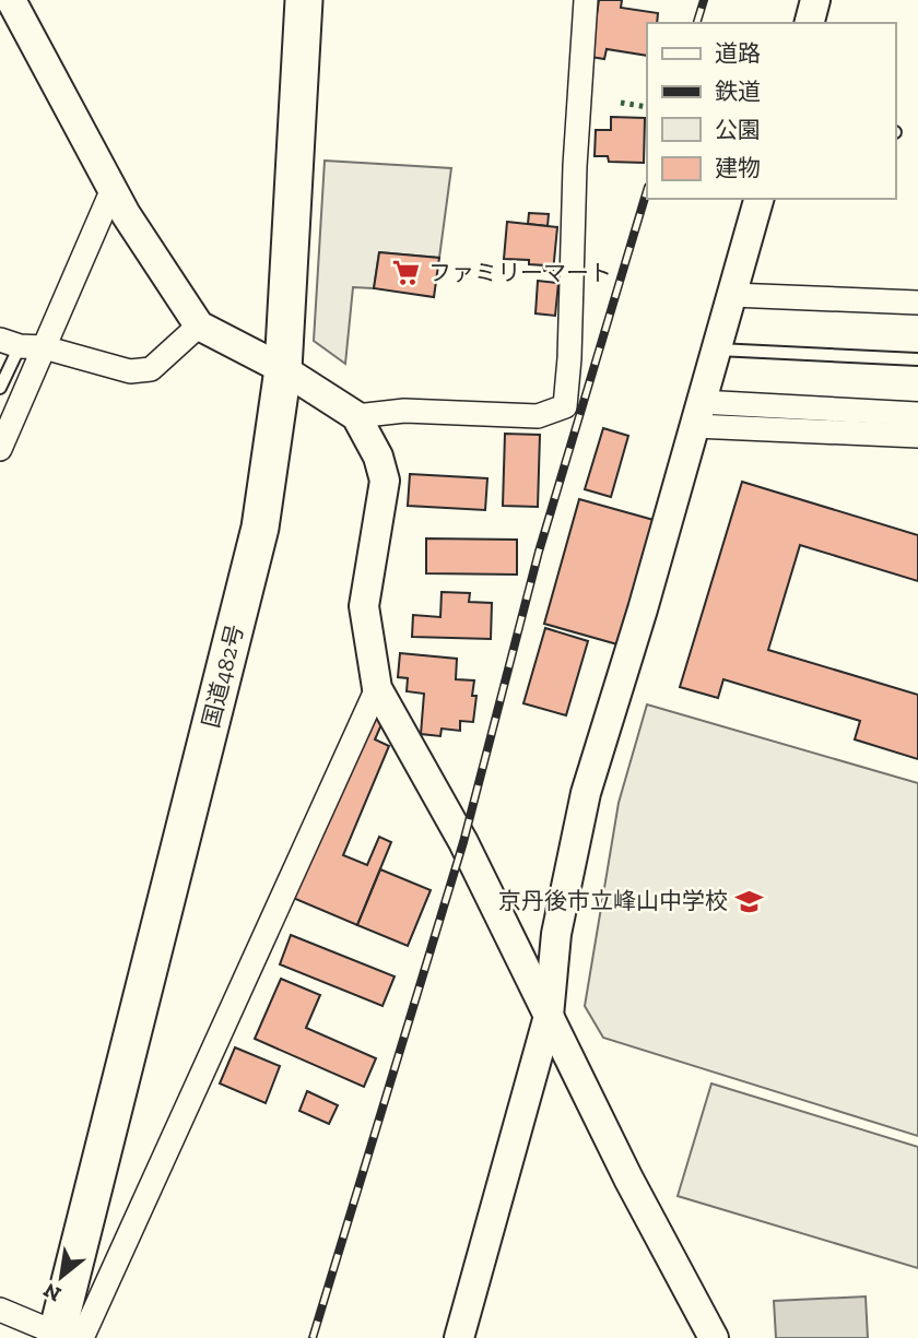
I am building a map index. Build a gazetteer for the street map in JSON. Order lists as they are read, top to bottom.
{
  "streets": {
    "highway": ["国道482号"]
  },
  "places": {
    "supermarket": ["ファミリーマート"],
    "school or university": ["京丹後市立峰山中学校"]
  },
  "legend": [
    "道路",
    "鉄道",
    "公園",
    "建物"
  ],
  "north": "bottom left"
}
